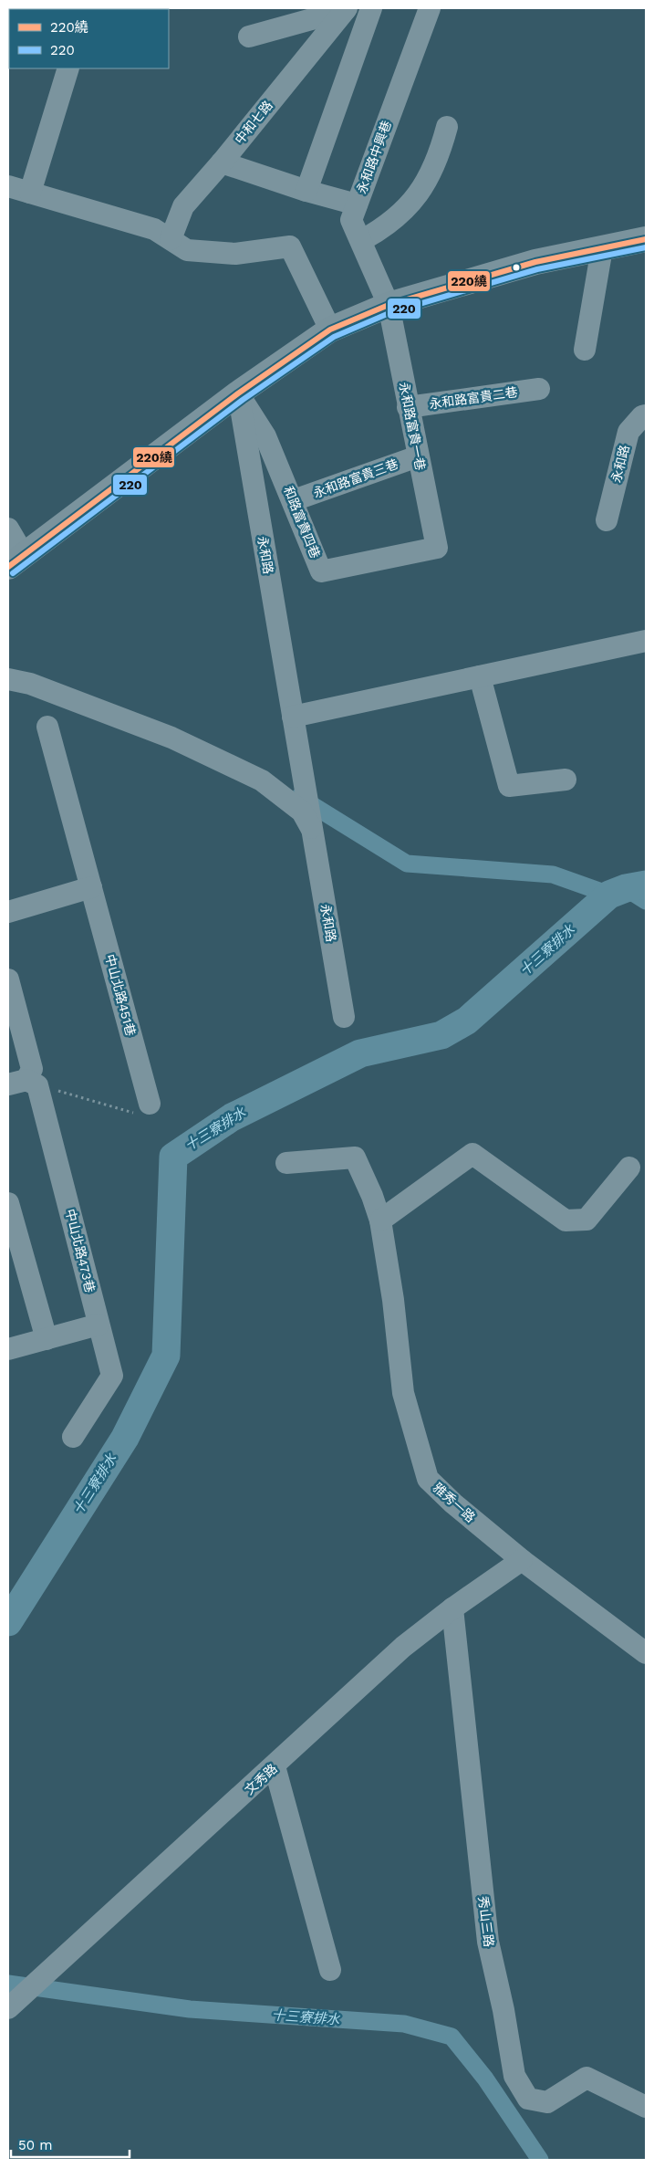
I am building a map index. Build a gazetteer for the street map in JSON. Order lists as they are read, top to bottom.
{
  "streets": {
    "street": [
      "中和七路",
      "永和路中興巷",
      "永和路富貴二巷",
      "永和路富貴一巷",
      "永和路",
      "永和路富貴三巷",
      "和路富貴四巷",
      "中山北路451巷",
      "中山北路473巷",
      "雅秀一路",
      "文秀路",
      "秀山三路"
    ]
  },
  "crossings": [
    ["永和路中興巷", "永和路富貴一巷"],
    ["永和路富貴二巷", "永和路富貴一巷"],
    ["永和路富貴一巷", "永和路富貴三巷"],
    ["永和路富貴一巷", "和路富貴四巷"],
    ["永和路", "和路富貴四巷"],
    ["永和路富貴三巷", "和路富貴四巷"],
    ["雅秀一路", "文秀路"],
    ["文秀路", "秀山三路"]
  ],
  "water": ["十三寮排水"],
  "lines": ["transit line 220繞", "transit line 220"],
  "legend": ["220繞", "220"],
  "scale_bar": "50 m"
}
